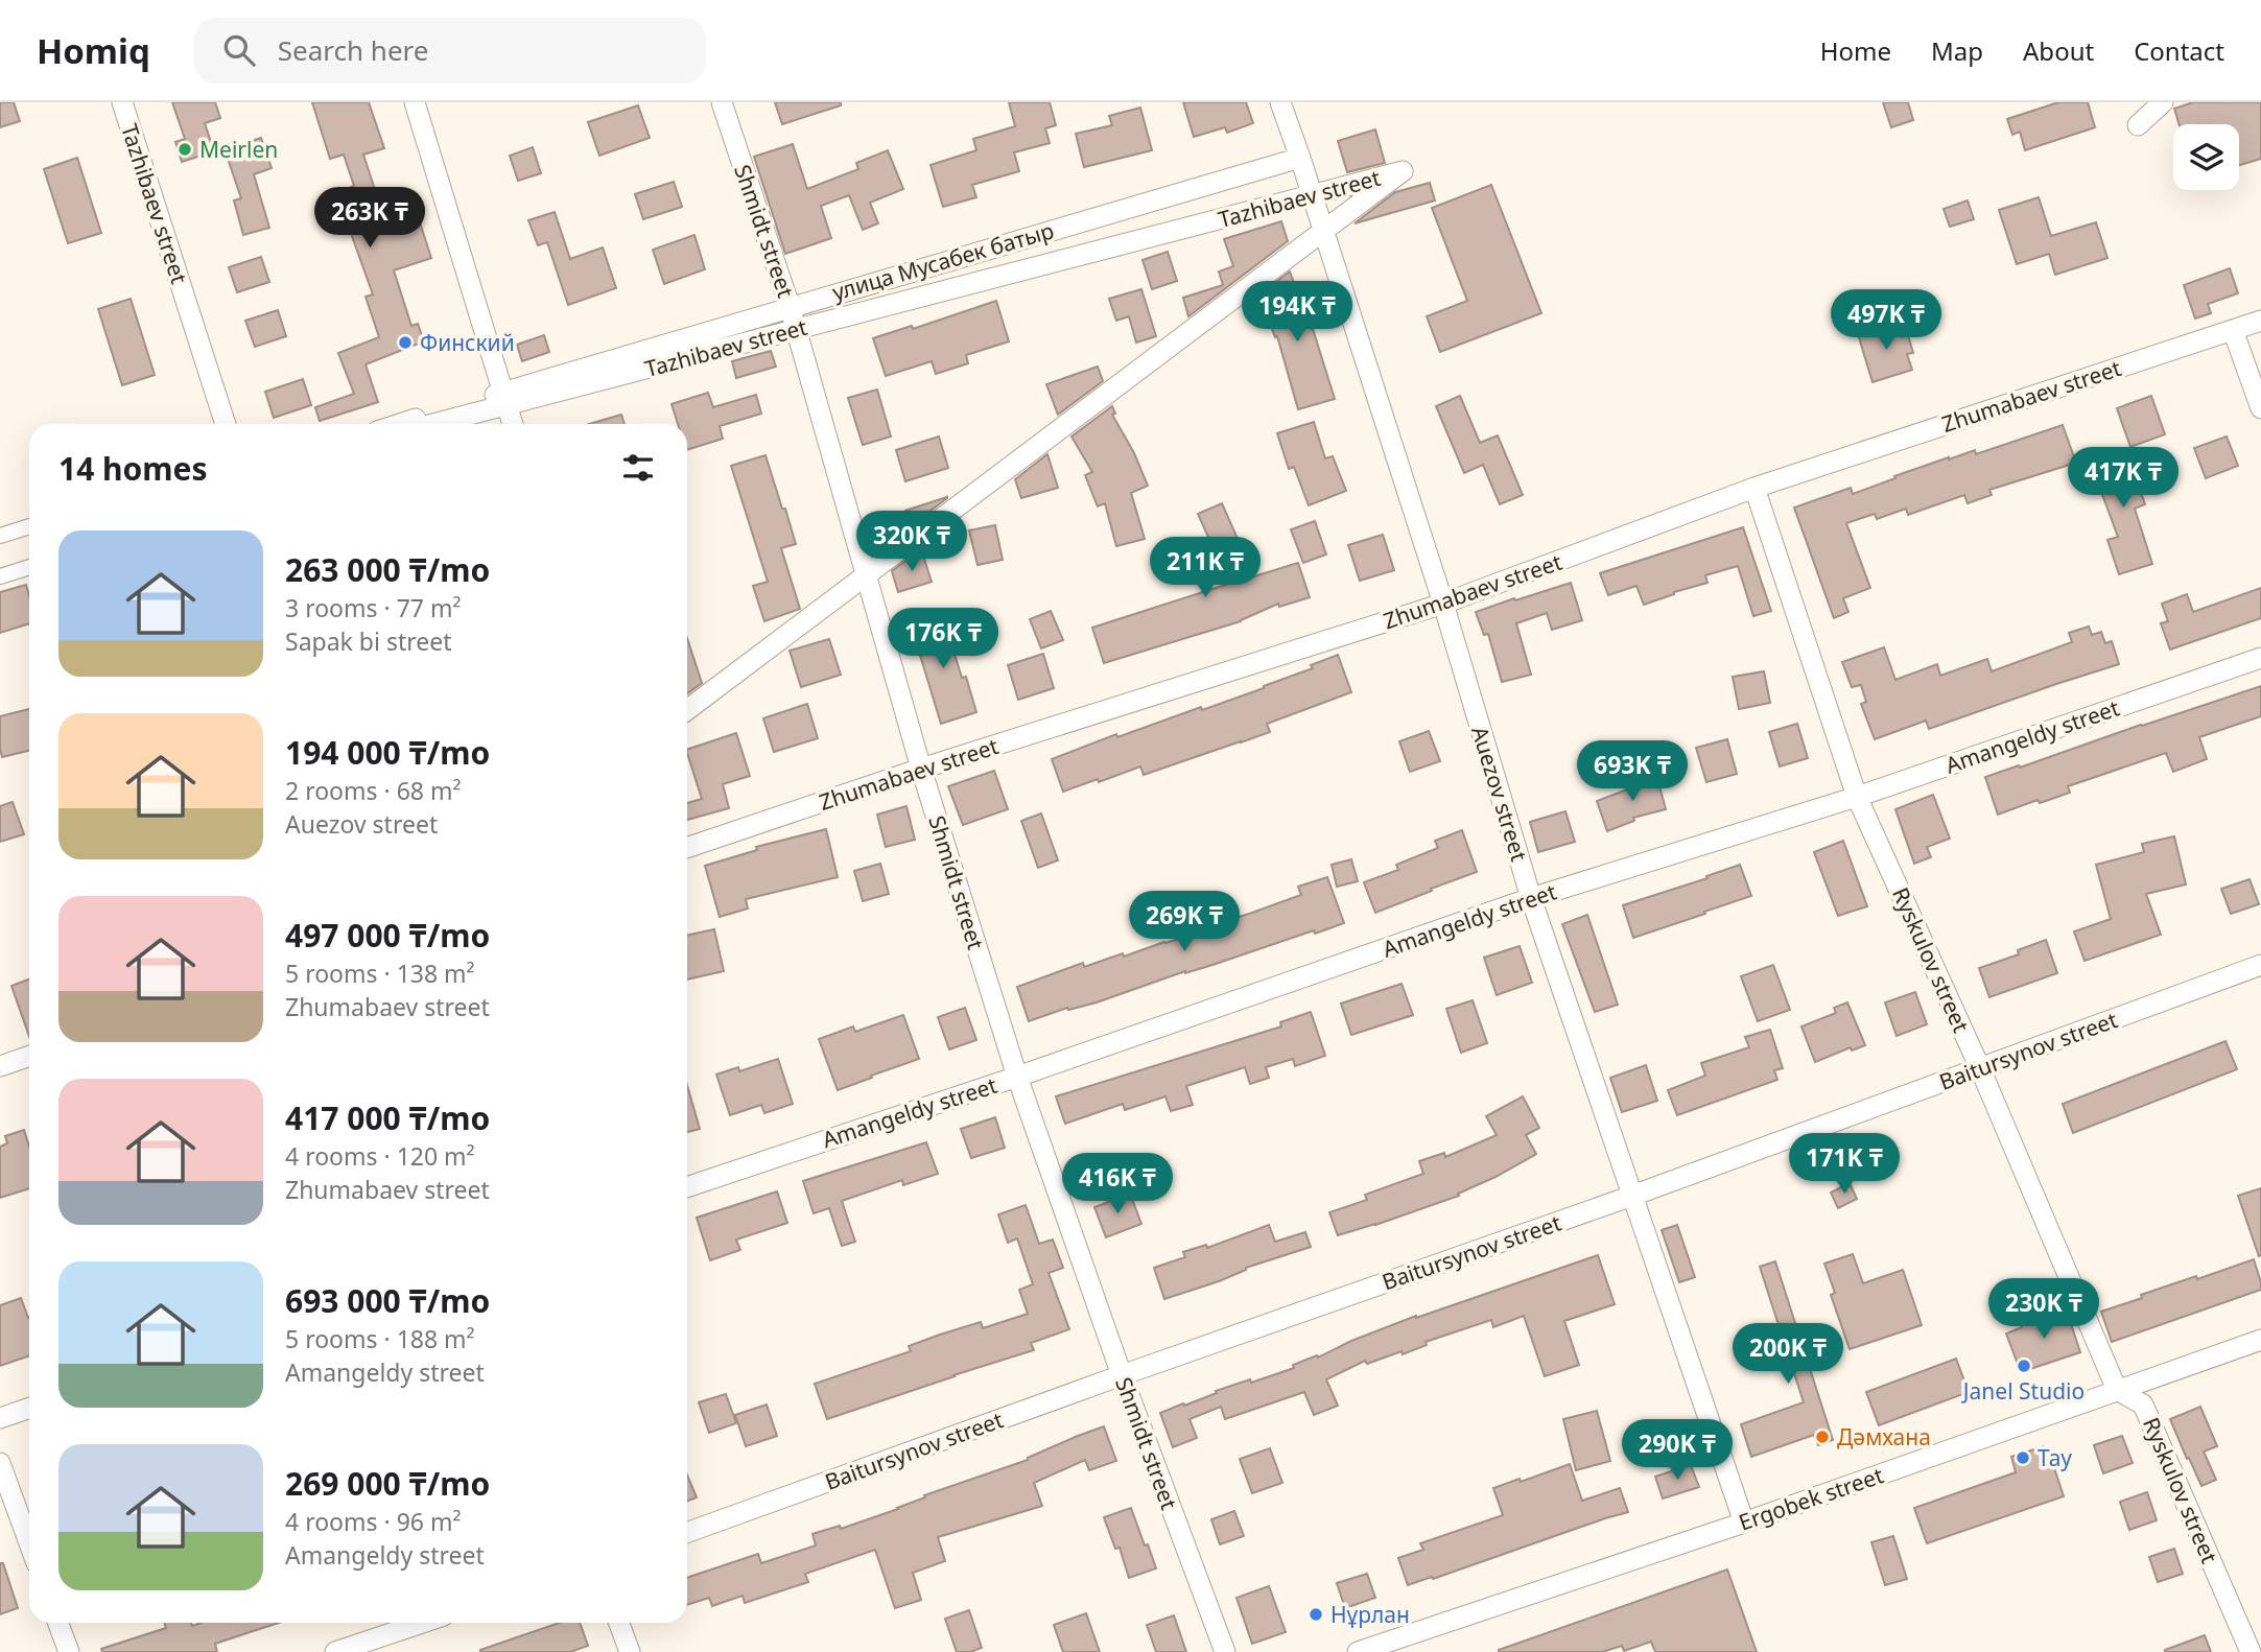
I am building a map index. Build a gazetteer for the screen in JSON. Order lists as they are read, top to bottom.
{
  "streets": {
    "street": [
      "Tazhibaev street",
      "Shmidt street",
      "улица Мусабек батыр",
      "Zhumabaev street",
      "Amangeldy street",
      "Auezov street",
      "Ryskulov street",
      "Baitursynov street",
      "Ergobek street"
    ]
  },
  "crossings": [
    ["Shmidt street", "улица Мусабек батыр"],
    ["Shmidt street", "Zhumabaev street"],
    ["Shmidt street", "Amangeldy street"],
    ["Shmidt street", "Baitursynov street"],
    ["улица Мусабек батыр", "Auezov street"],
    ["Zhumabaev street", "Auezov street"],
    ["Zhumabaev street", "Ryskulov street"],
    ["Amangeldy street", "Auezov street"],
    ["Amangeldy street", "Ryskulov street"],
    ["Auezov street", "Baitursynov street"],
    ["Auezov street", "Ergobek street"],
    ["Ryskulov street", "Baitursynov street"],
    ["Ryskulov street", "Ergobek street"]
  ],
  "places": [
    "Meirlen",
    "Финский",
    "Janel Studio",
    "Дәмхана",
    "Тау",
    "Нұрлан"
  ],
  "page": {
    "header": "Homiq",
    "search": "Search here",
    "nav": [
      "Home",
      "Map",
      "About",
      "Contact"
    ],
    "price": [
      "263K ₸",
      "194K ₸",
      "497K ₸",
      "417K ₸",
      "320K ₸",
      "211K ₸",
      "176K ₸",
      "693K ₸",
      "269K ₸",
      "171K ₸",
      "416K ₸",
      "230K ₸",
      "200K ₸",
      "290K ₸"
    ],
    "heading": "14 homes",
    "list": [
      {
        "name": "263 000 ₸/mo",
        "note": "3 rooms · 77 m² · Sapak bi street"
      },
      {
        "name": "194 000 ₸/mo",
        "note": "2 rooms · 68 m² · Auezov street"
      },
      {
        "name": "497 000 ₸/mo",
        "note": "5 rooms · 138 m² · Zhumabaev street"
      },
      {
        "name": "417 000 ₸/mo",
        "note": "4 rooms · 120 m² · Zhumabaev street"
      },
      {
        "name": "693 000 ₸/mo",
        "note": "5 rooms · 188 m² · Amangeldy street"
      },
      {
        "name": "269 000 ₸/mo",
        "note": "4 rooms · 96 m² · Amangeldy street"
      }
    ]
  }
}
